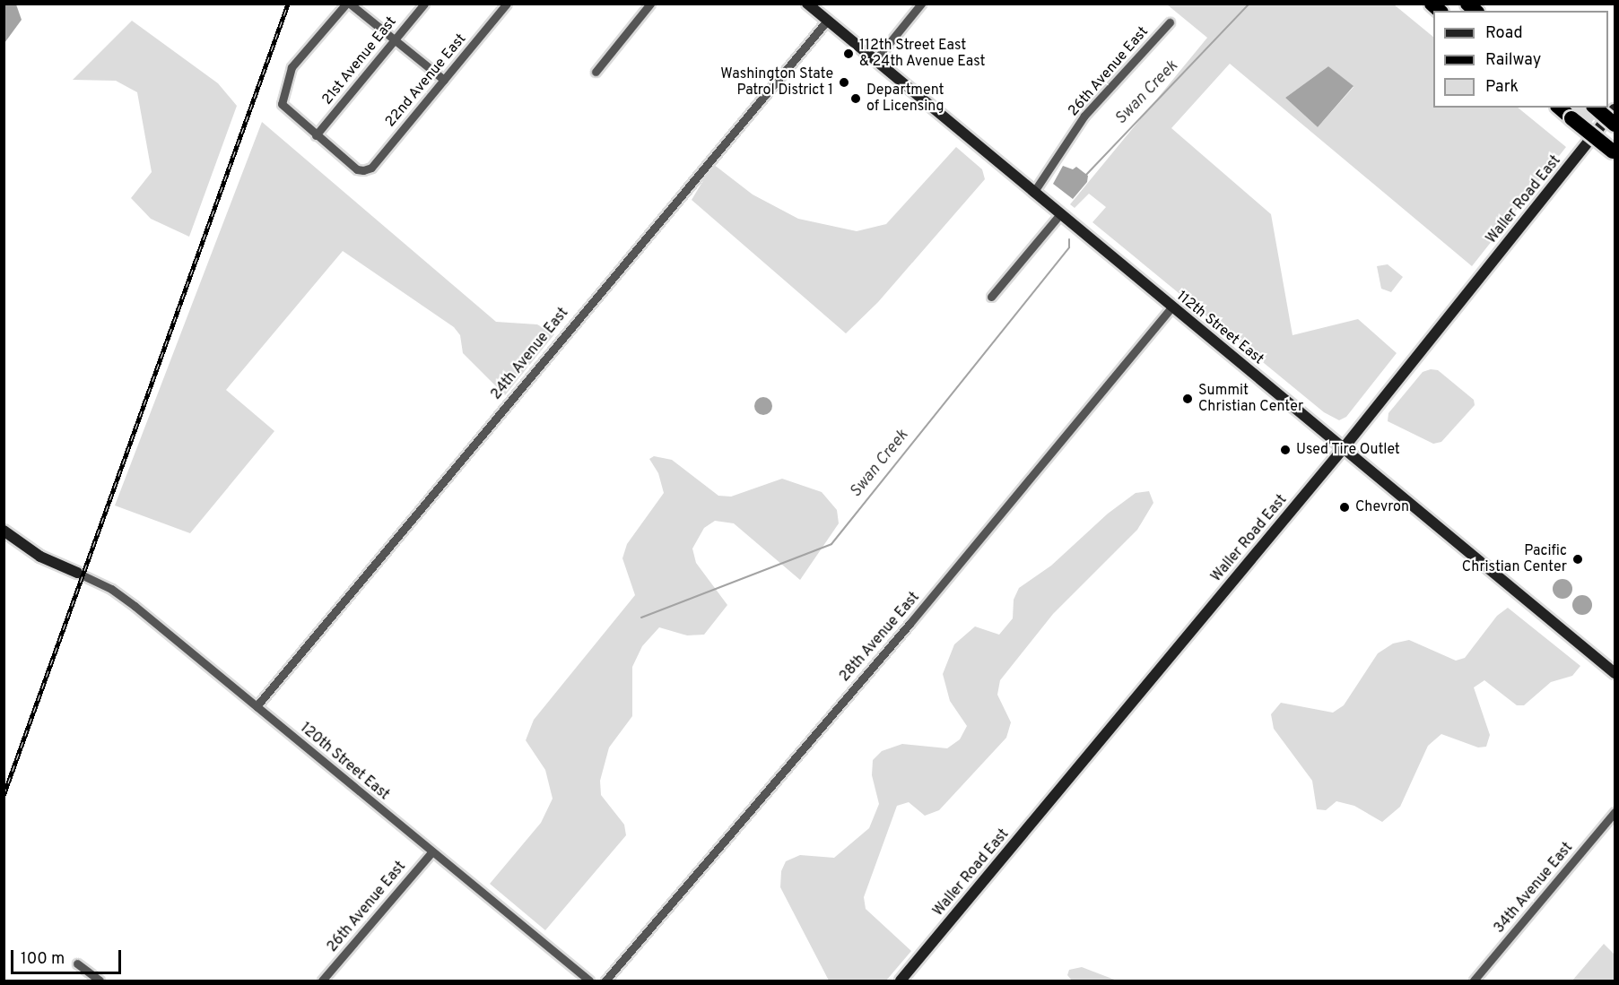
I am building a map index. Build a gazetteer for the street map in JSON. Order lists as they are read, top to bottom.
{
  "streets": {
    "street": [
      "21st Avenue East",
      "26th Avenue East",
      "22nd Avenue East",
      "Waller Road East",
      "112th Street East",
      "24th Avenue East",
      "28th Avenue East",
      "120th Street East",
      "34th Avenue East"
    ]
  },
  "crossings": [
    ["21st Avenue East", "22nd Avenue East"],
    ["26th Avenue East", "112th Street East"],
    ["26th Avenue East", "120th Street East"],
    ["Waller Road East", "112th Street East"],
    ["112th Street East", "24th Avenue East"],
    ["112th Street East", "28th Avenue East"],
    ["24th Avenue East", "120th Street East"]
  ],
  "water": ["Swan Creek"],
  "places": [
    "112th Street East & 24th Avenue East",
    "Washington State Patrol District 1",
    "Department of Licensing",
    "Summit Christian Center",
    "Used Tire Outlet",
    "Chevron",
    "Pacific Christian Center"
  ],
  "legend": ["Road", "Railway", "Park"],
  "scale_bar": "100 m"
}
